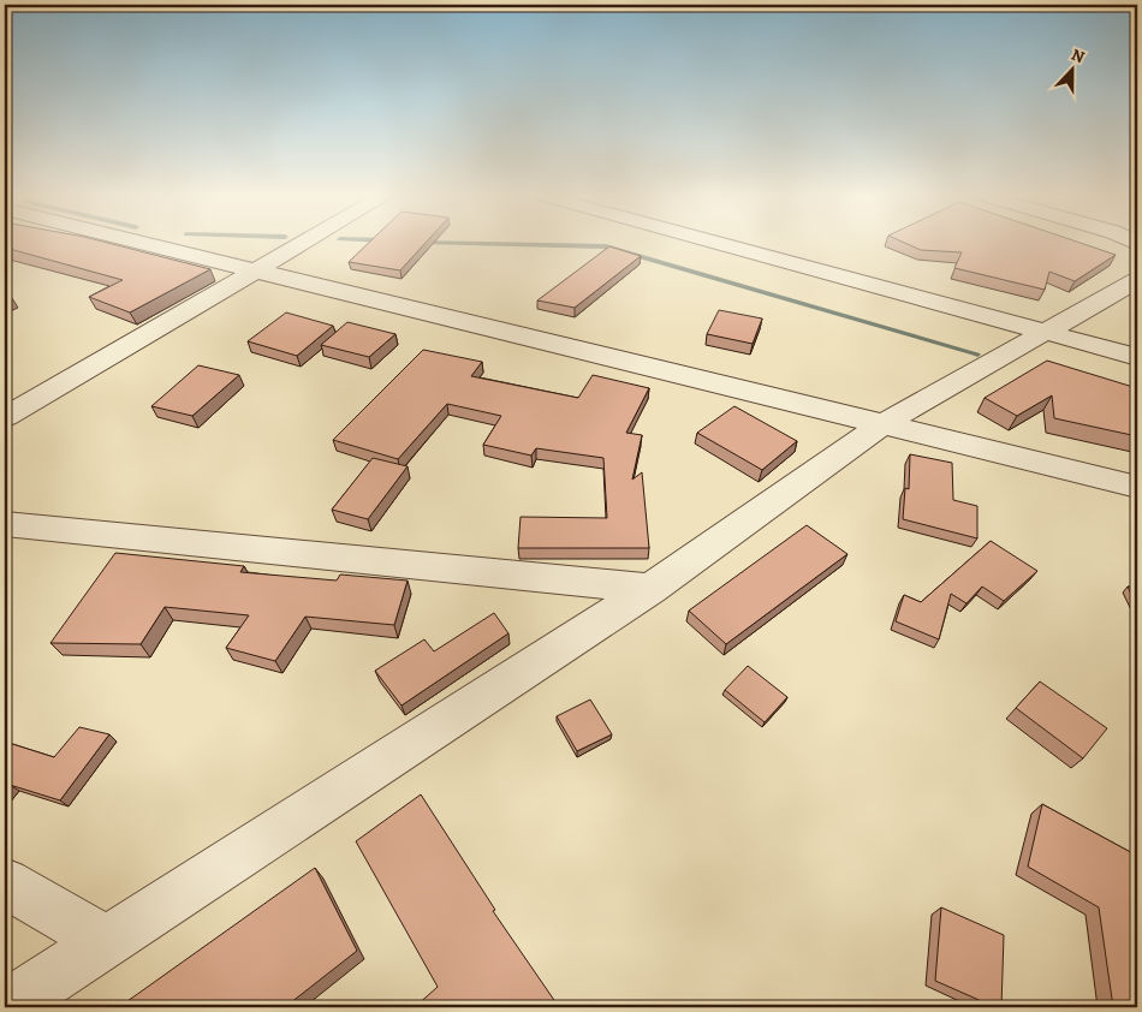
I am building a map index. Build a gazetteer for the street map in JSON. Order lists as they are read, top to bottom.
{
  "north": "top"
}
